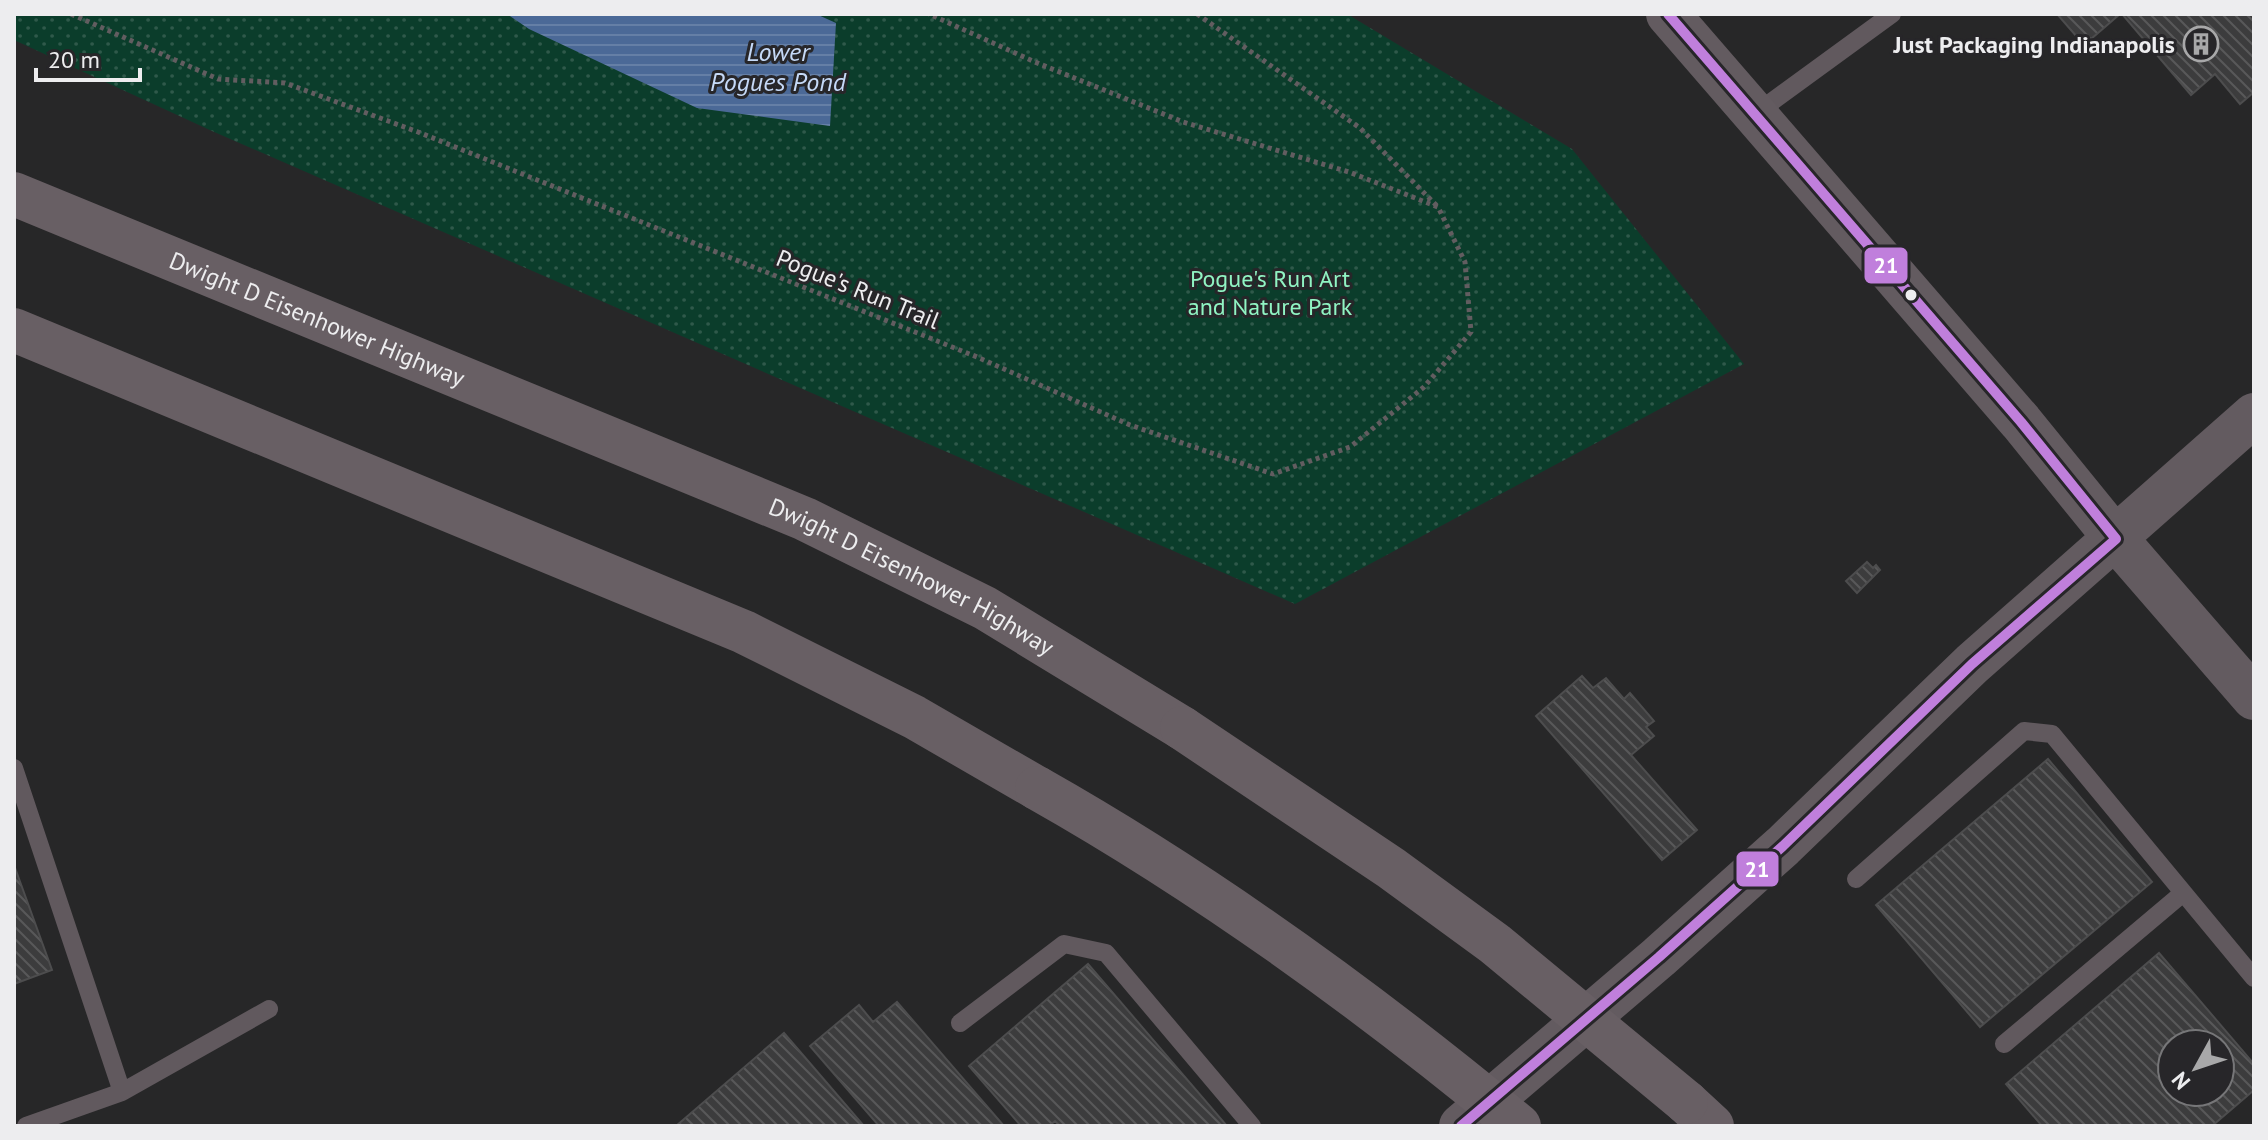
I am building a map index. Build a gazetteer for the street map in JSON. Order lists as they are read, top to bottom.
{
  "streets": {
    "highway": ["Dwight D Eisenhower Highway"],
    "path": ["Pogue's Run Trail"]
  },
  "water": ["Lower Pogues Pond"],
  "parks": ["Pogue's Run Art and Nature Park"],
  "places": {
    "building": ["Just Packaging Indianapolis"]
  },
  "lines": ["transit line 21"],
  "scale_bar": "20 m",
  "north": "bottom left"
}
